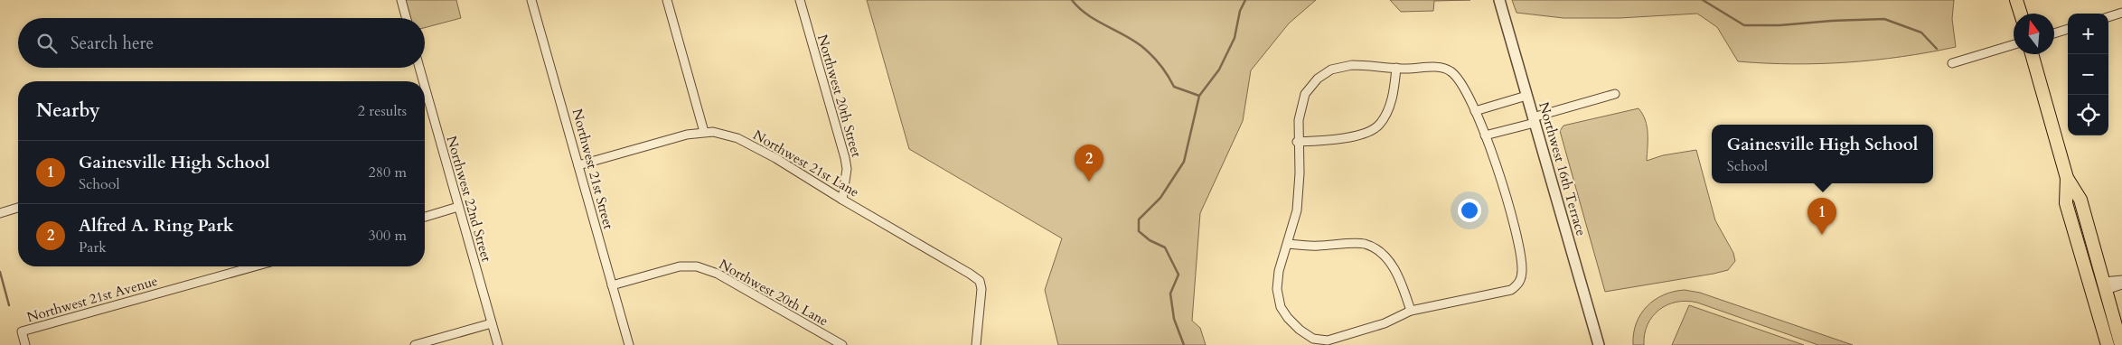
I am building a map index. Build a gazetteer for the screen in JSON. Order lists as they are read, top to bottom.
{
  "streets": {
    "street": [
      "Northwest 20th Street",
      "Northwest 21st Lane",
      "Northwest 21st Street",
      "Northwest 16th Terrace",
      "Northwest 22nd Street",
      "Northwest 20th Lane",
      "Northwest 21st Avenue"
    ]
  },
  "crossings": [
    ["Northwest 20th Street", "Northwest 21st Lane"],
    ["Northwest 21st Lane", "Northwest 21st Street"],
    ["Northwest 21st Street", "Northwest 20th Lane"]
  ],
  "north": "top",
  "page": {
    "map_buttons": ["+", "−"],
    "search": "Search here",
    "heading": ["Nearby", "2 results"],
    "popup": ["Gainesville High School", "School"],
    "list": [
      {
        "mark": "1",
        "name": "Gainesville High School",
        "note": "School",
        "value": "280 m"
      },
      {
        "mark": "2",
        "name": "Alfred A. Ring Park",
        "note": "Park",
        "value": "300 m"
      }
    ],
    "pins": ["2", "1"]
  }
}
